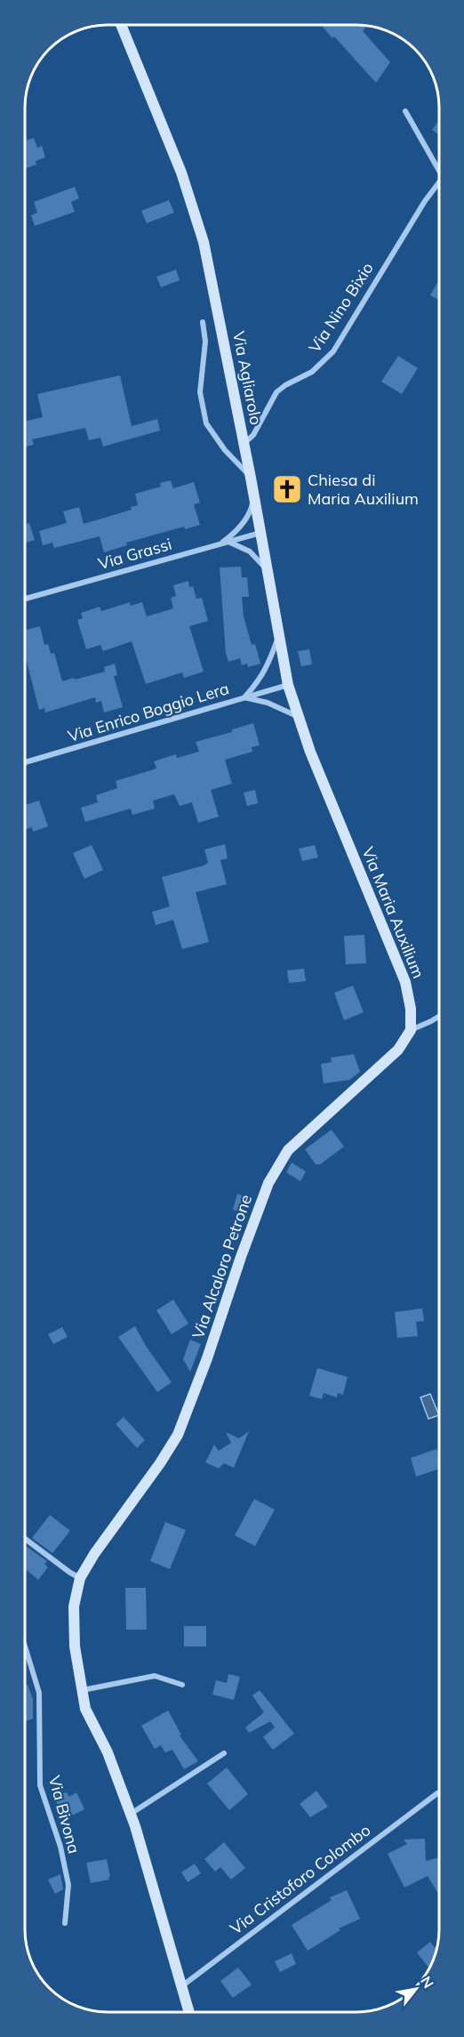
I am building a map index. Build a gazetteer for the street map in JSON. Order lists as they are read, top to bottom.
{
  "streets": {
    "street": [
      "Via Nino Bixio",
      "Via Agliarolo",
      "Via Grassi",
      "Via Enrico Boggio Lera",
      "Via Maria Auxilium",
      "Via Alcaloro Petrone",
      "Via Bivona",
      "Via Cristoforo Colombo"
    ]
  },
  "crossings": [
    ["Via Nino Bixio", "Via Agliarolo"],
    ["Via Agliarolo", "Via Grassi"],
    ["Via Agliarolo", "Via Maria Auxilium"],
    ["Via Enrico Boggio Lera", "Via Maria Auxilium"],
    ["Via Maria Auxilium", "Via Alcaloro Petrone"],
    ["Via Alcaloro Petrone", "Via Cristoforo Colombo"]
  ],
  "places": {
    "church": ["Chiesa di Maria Auxilium"]
  },
  "north": "top right"
}
